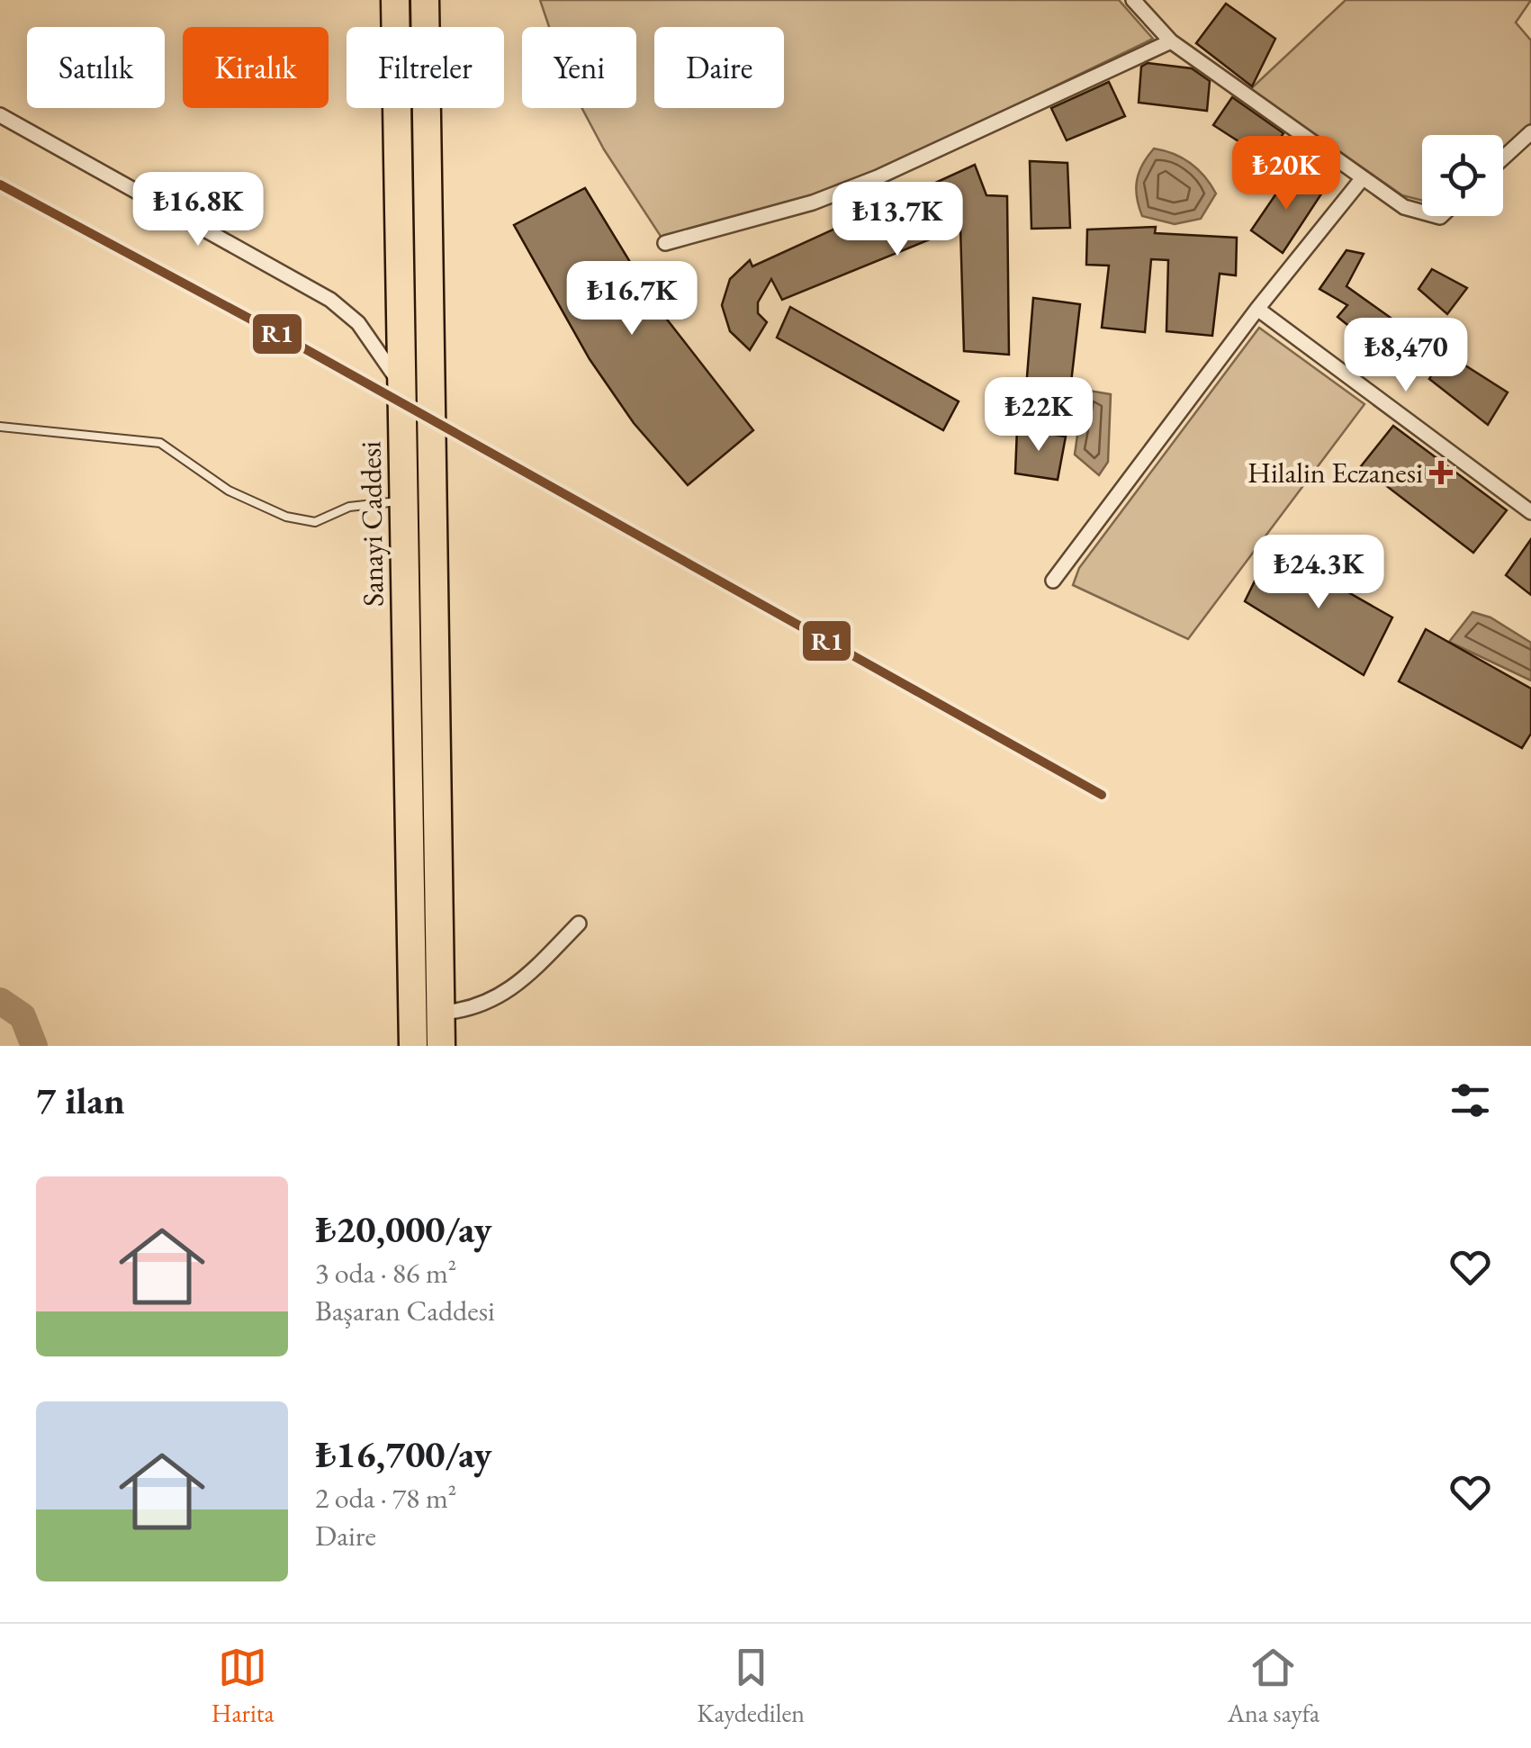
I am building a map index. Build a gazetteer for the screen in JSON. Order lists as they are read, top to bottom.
{
  "streets": {
    "highway": ["Sanayi Caddesi"]
  },
  "places": {
    "health": ["Hilalin Eczanesi"]
  },
  "lines": ["transit line R1"],
  "page": {
    "chip": [
      "Satılık",
      "Kiralık",
      "Filtreler",
      "Yeni",
      "Daire"
    ],
    "price": [
      "₺20K",
      "₺16.8K",
      "₺13.7K",
      "₺16.7K",
      "₺8,470",
      "₺22K",
      "₺24.3K"
    ],
    "heading": "7 ilan",
    "list": [
      {
        "name": "₺20,000/ay",
        "note": "3 oda · 86 m² · Başaran Caddesi"
      },
      {
        "name": "₺16,700/ay",
        "note": "2 oda · 78 m² · Daire"
      }
    ],
    "tabs": ["Harita", "Kaydedilen", "Ana sayfa"]
  }
}
